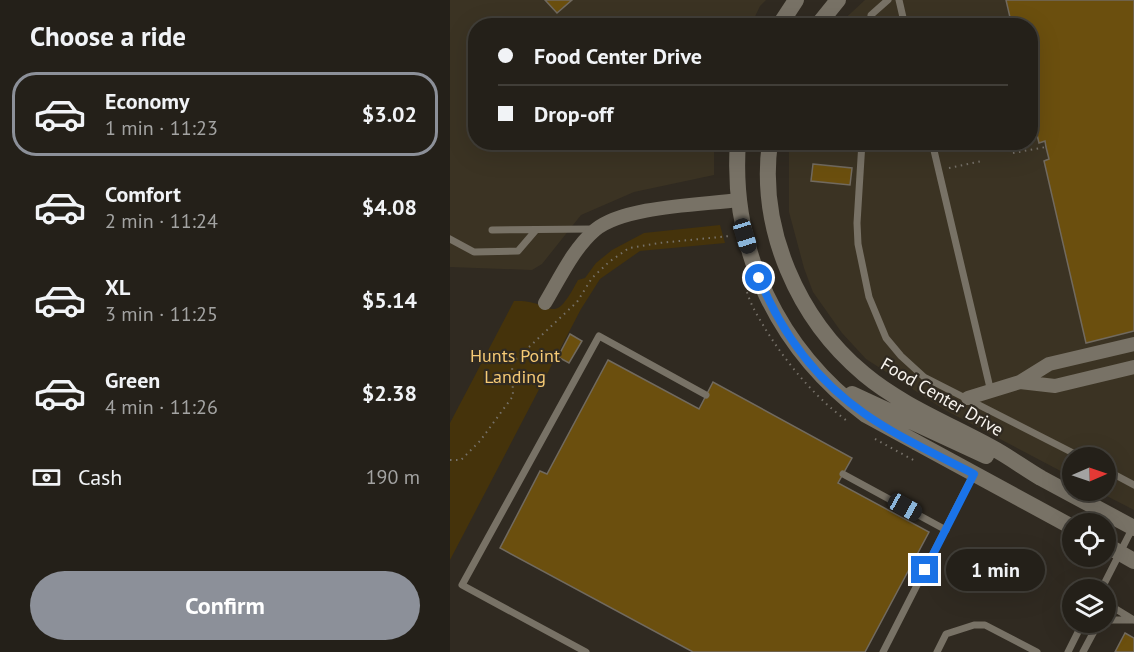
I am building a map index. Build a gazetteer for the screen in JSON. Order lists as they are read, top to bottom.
{
  "streets": {
    "main road": ["Food Center Drive"]
  },
  "parks": ["Hunts Point Landing"],
  "north": "right",
  "page": {
    "heading": "Choose a ride",
    "banner": ["Food Center Drive", "Drop-off"],
    "list": [
      {
        "name": "Economy",
        "note": "1 min · 11:23",
        "value": "$3.02"
      },
      {
        "name": "Comfort",
        "note": "2 min · 11:24",
        "value": "$4.08"
      },
      {
        "name": "XL",
        "note": "3 min · 11:25",
        "value": "$5.14"
      },
      {
        "name": "Green",
        "note": "4 min · 11:26",
        "value": "$2.38"
      }
    ],
    "pay": ["Cash", "190 m"],
    "bubble": "1 min",
    "buttons": "Confirm"
  }
}
